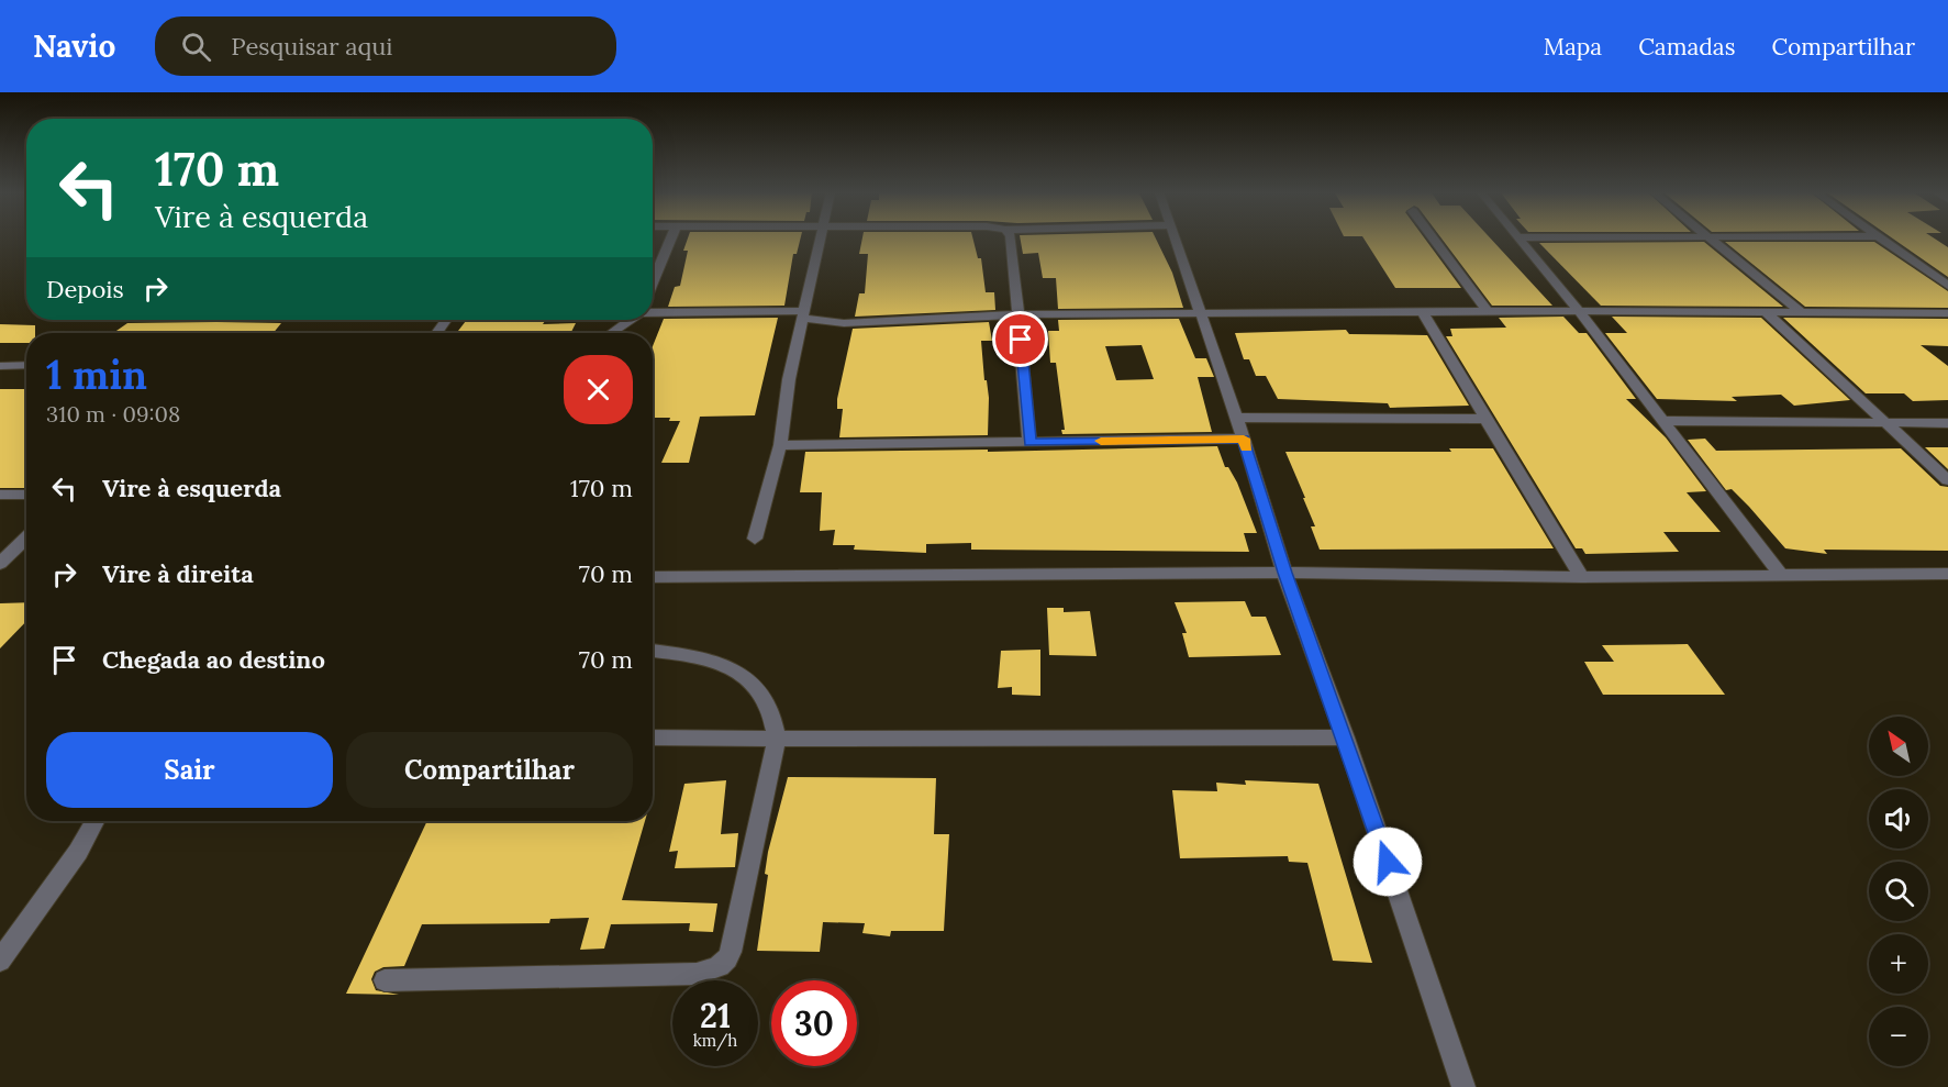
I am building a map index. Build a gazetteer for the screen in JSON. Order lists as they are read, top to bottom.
{
  "north": "top left",
  "page": {
    "header": "Navio",
    "search": "Pesquisar aqui",
    "nav": ["Mapa", "Camadas", "Compartilhar"],
    "turn": ["170 m", "Vire à esquerda"],
    "then": "Depois",
    "heading": ["1 min", "310 m · 09:08"],
    "list": [
      {
        "name": "Vire à esquerda",
        "value": "170 m"
      },
      {
        "name": "Vire à direita",
        "value": "70 m"
      },
      {
        "name": "Chegada ao destino",
        "value": "70 m"
      }
    ],
    "map_buttons": ["+", "−"],
    "buttons": ["Sair", "Compartilhar"],
    "speed": "21 km/h",
    "limit": "30"
  }
}
